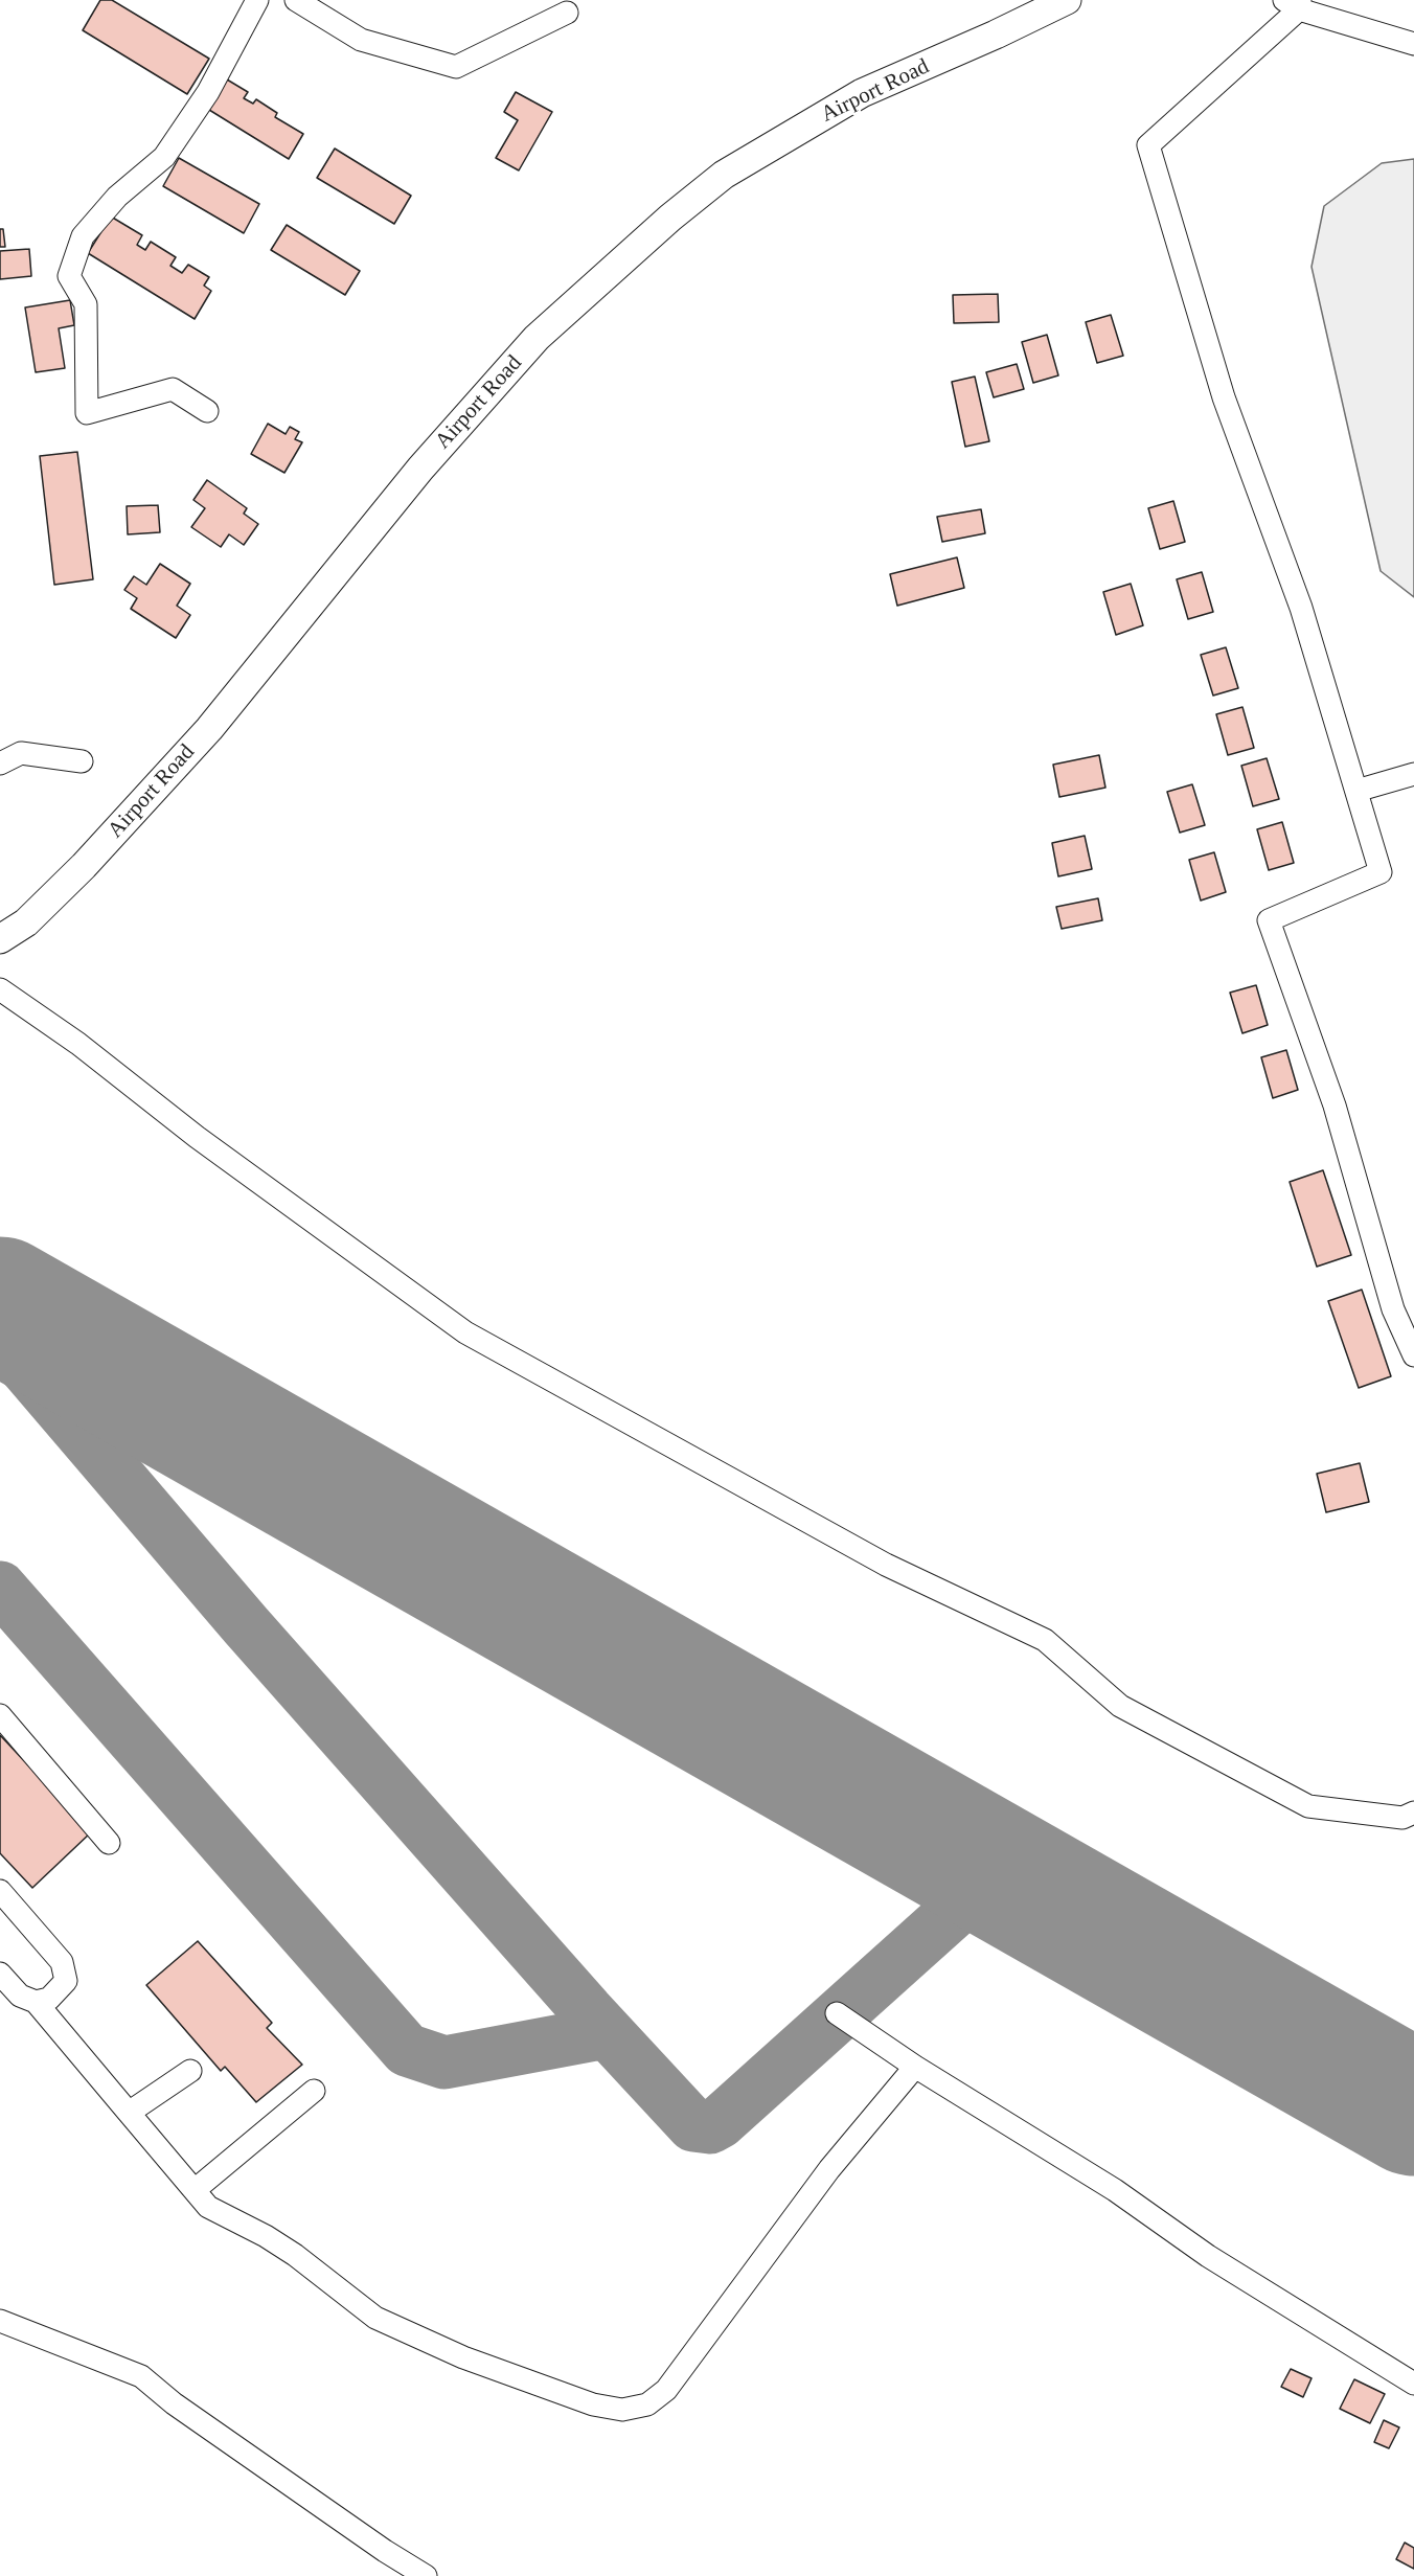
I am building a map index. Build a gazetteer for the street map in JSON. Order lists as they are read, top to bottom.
{
  "streets": {
    "main road": ["Airport Road"]
  }
}
